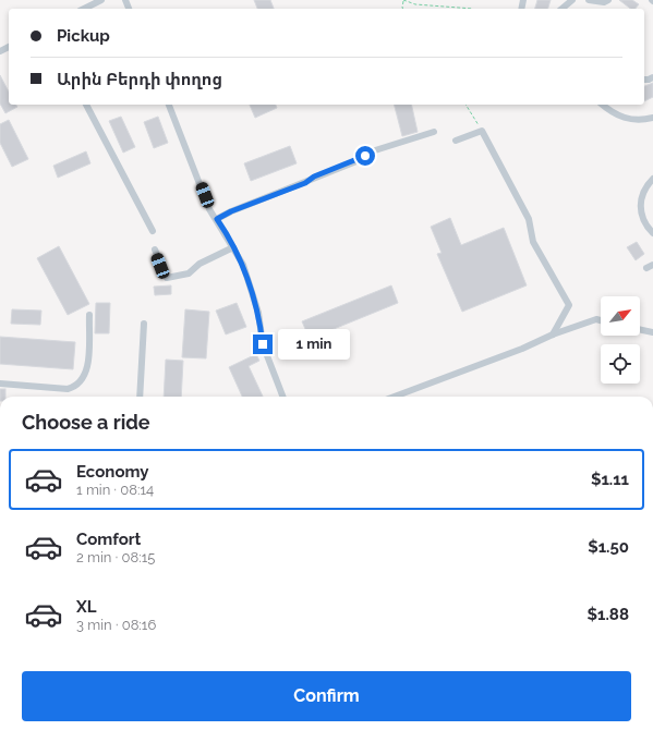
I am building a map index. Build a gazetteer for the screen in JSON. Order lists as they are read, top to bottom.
{
  "north": "top right",
  "page": {
    "banner": ["Pickup", "Արին Բերդի փողոց"],
    "bubble": "1 min",
    "heading": "Choose a ride",
    "list": [
      {
        "name": "Economy",
        "note": "1 min · 08:14",
        "value": "$1.11"
      },
      {
        "name": "Comfort",
        "note": "2 min · 08:15",
        "value": "$1.50"
      },
      {
        "name": "XL",
        "note": "3 min · 08:16",
        "value": "$1.88"
      }
    ],
    "buttons": "Confirm"
  }
}
